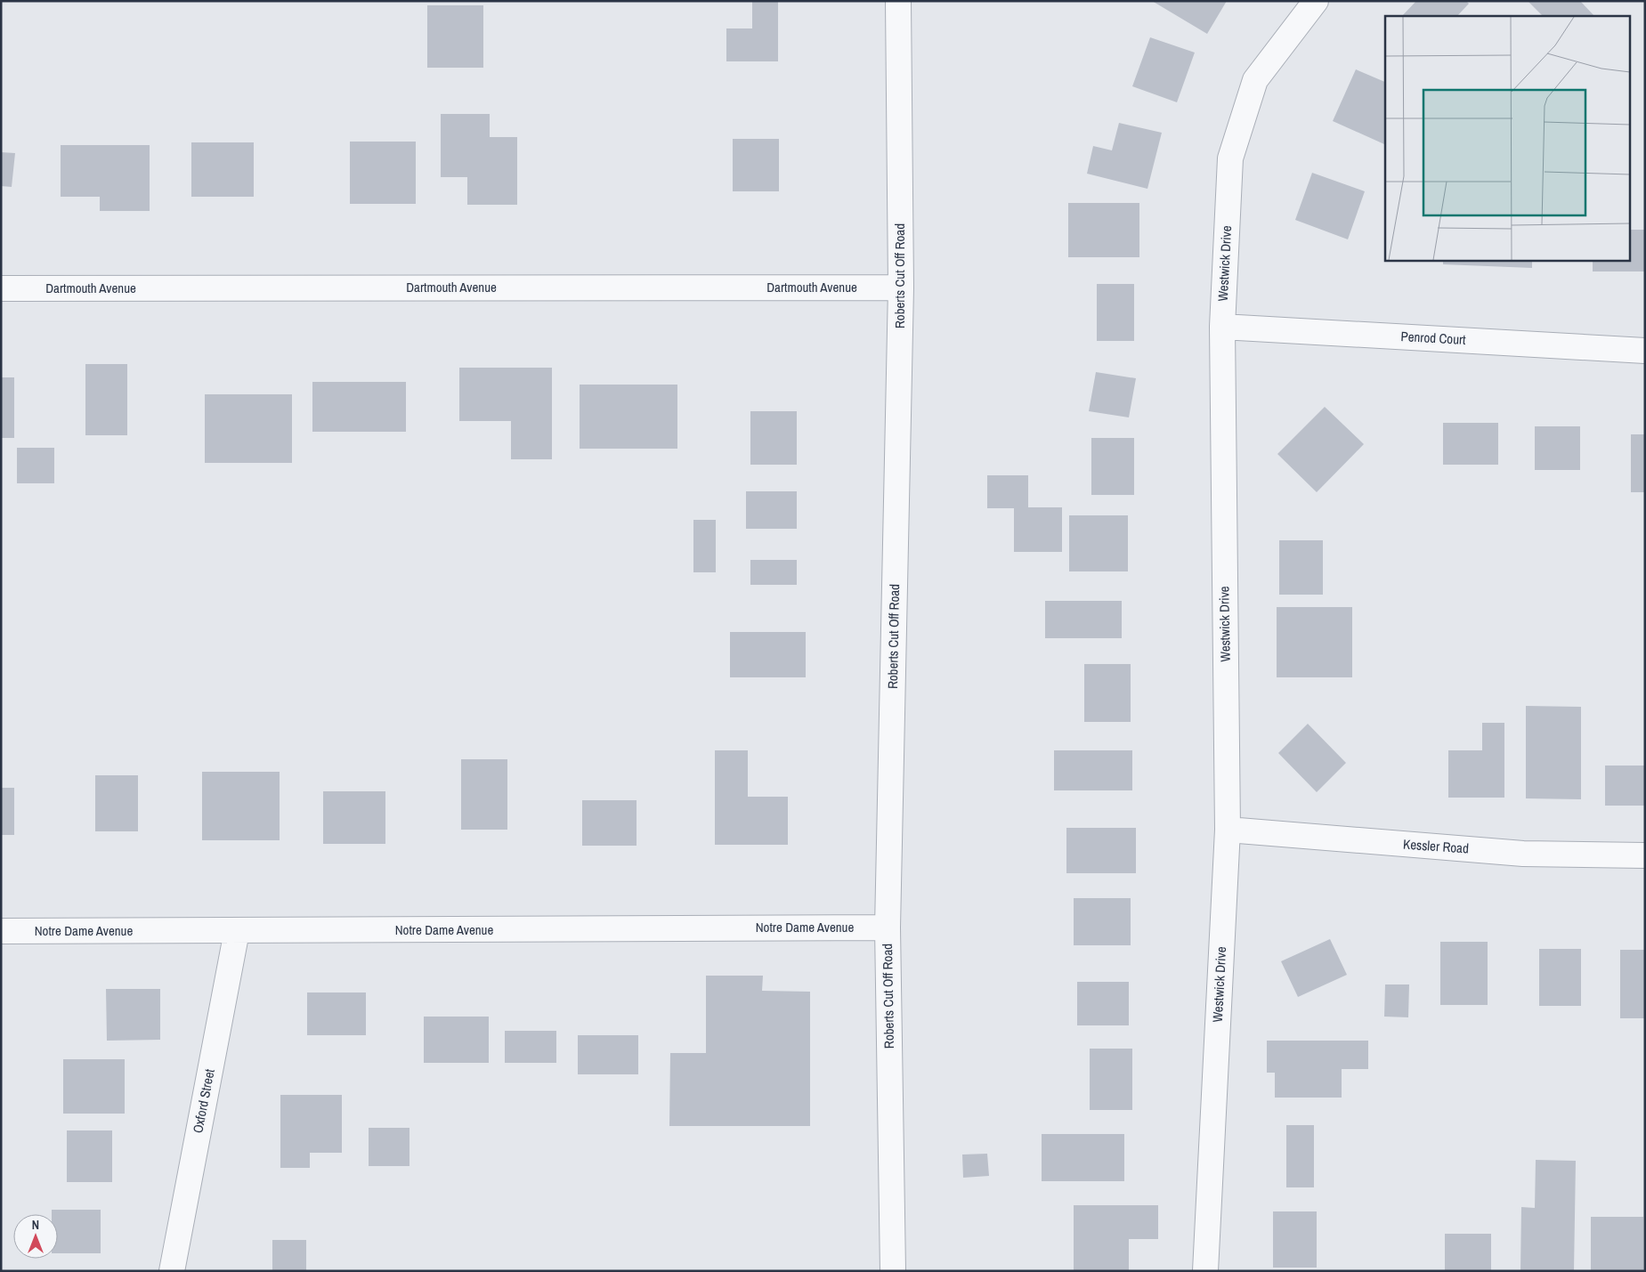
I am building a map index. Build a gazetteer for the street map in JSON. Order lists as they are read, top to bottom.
{
  "streets": {
    "street": [
      "Westwick Drive",
      "Roberts Cut Off Road",
      "Dartmouth Avenue",
      "Penrod Court",
      "Kessler Road",
      "Notre Dame Avenue",
      "Oxford Street"
    ]
  },
  "crossings": [
    ["Westwick Drive", "Penrod Court"],
    ["Westwick Drive", "Kessler Road"],
    ["Roberts Cut Off Road", "Dartmouth Avenue"],
    ["Roberts Cut Off Road", "Notre Dame Avenue"],
    ["Notre Dame Avenue", "Oxford Street"]
  ],
  "north": "top"
}
